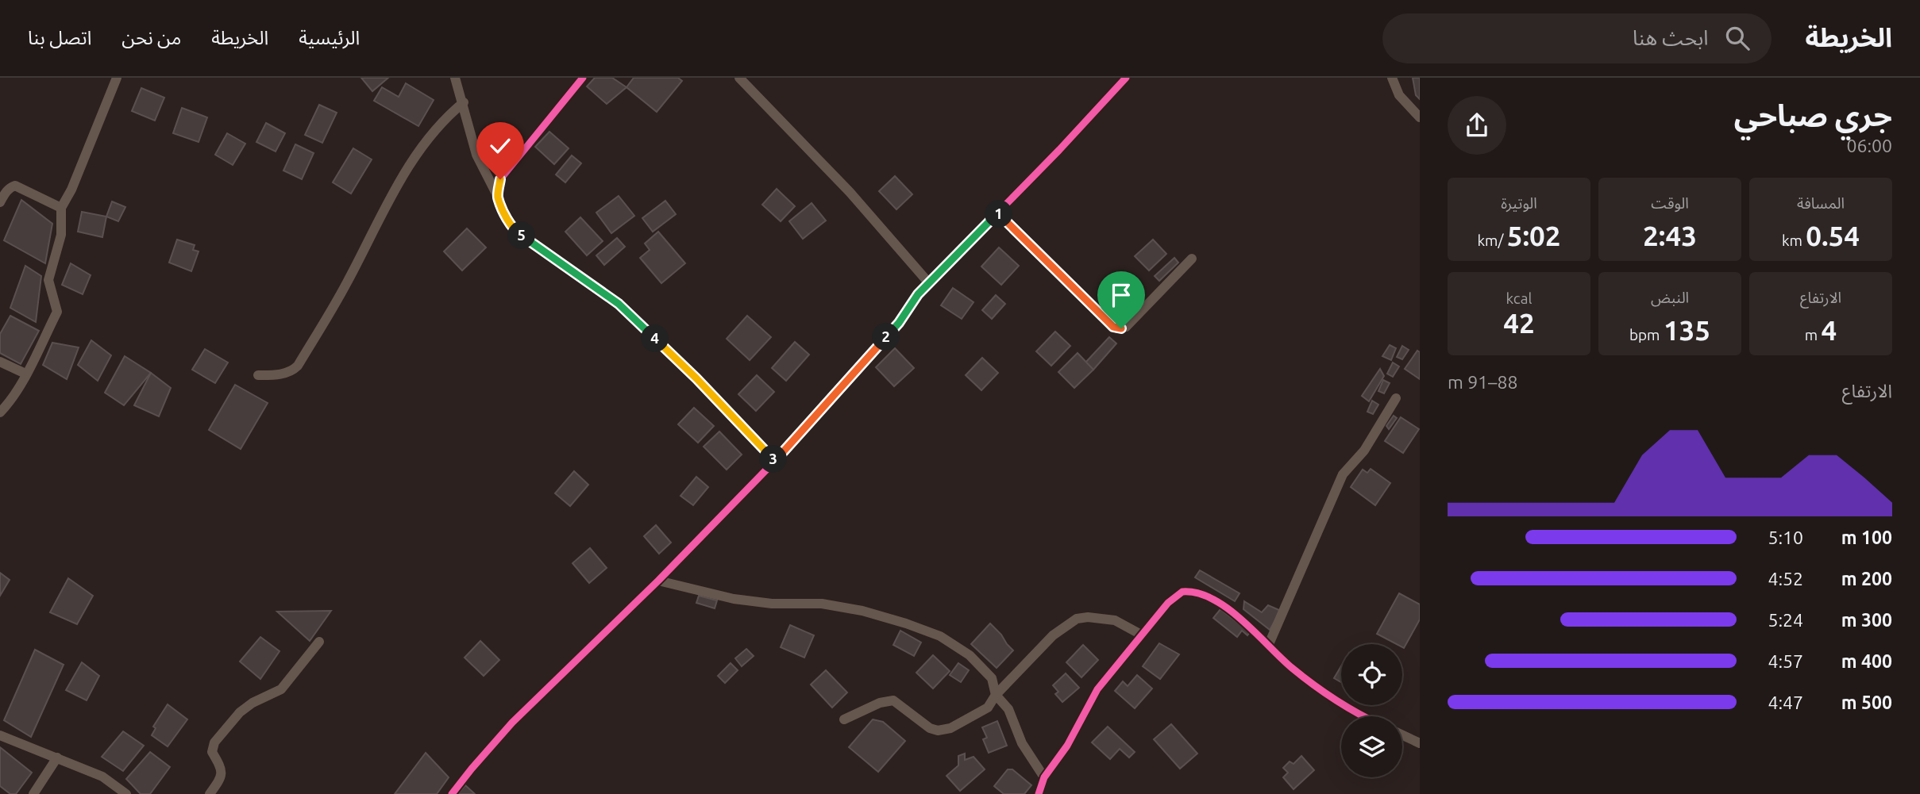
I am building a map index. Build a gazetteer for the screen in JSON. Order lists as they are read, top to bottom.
{
  "page": {
    "header": "الخريطة",
    "search": "ابحث هنا",
    "nav": [
      "الرئيسية",
      "الخريطة",
      "من نحن",
      "اتصل بنا"
    ],
    "heading": ["جري صباحي", "06:00"],
    "stats": [
      ["المسافة", "0.54 km"],
      ["الوقت", "2:43"],
      ["الوتيرة", "5:02 /km"],
      ["الارتفاع", "4 m"],
      ["النبض", "135 bpm"],
      ["kcal", "42"]
    ],
    "pins": [
      "1",
      "5",
      "2",
      "4",
      "3"
    ],
    "chart": ["الارتفاع", "88–91 m"],
    "list": [
      {
        "name": "100 m",
        "note": "5:10"
      },
      {
        "name": "200 m",
        "note": "4:52"
      },
      {
        "name": "300 m",
        "note": "5:24"
      },
      {
        "name": "400 m",
        "note": "4:57"
      },
      {
        "name": "500 m",
        "note": "4:47"
      }
    ]
  }
}
